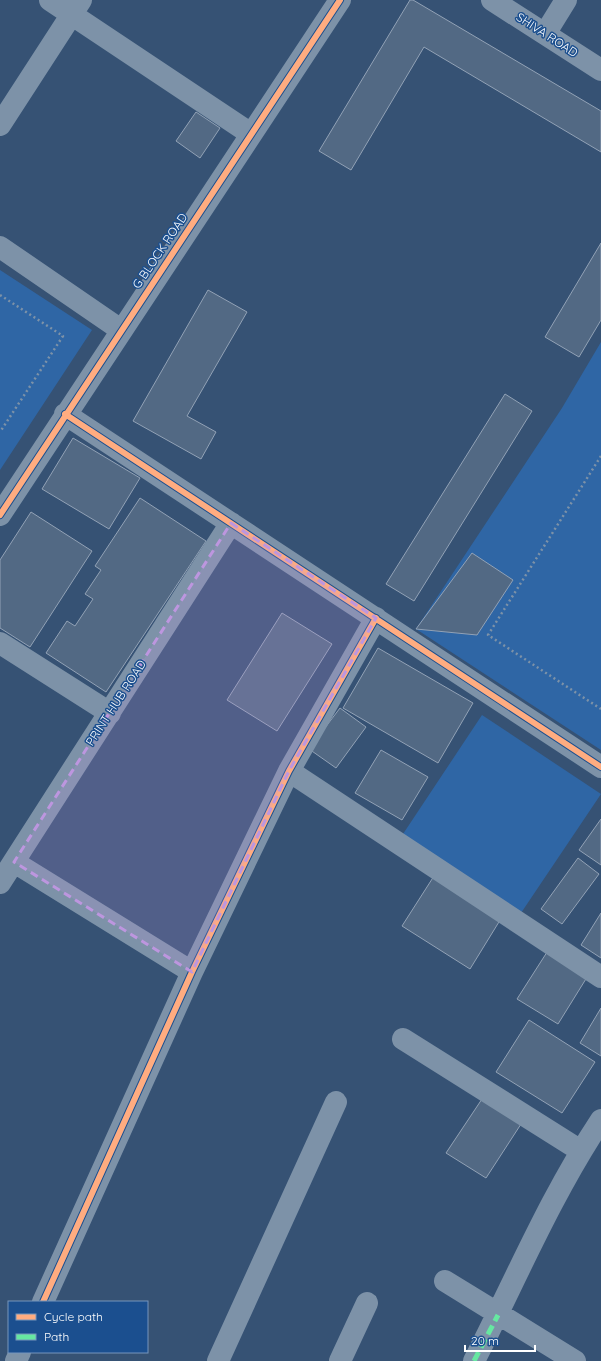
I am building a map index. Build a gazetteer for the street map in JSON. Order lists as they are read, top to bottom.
{
  "streets": {
    "street": ["SHIVA ROAD", "G BLOCK ROAD", "PRINT HUB ROAD"]
  },
  "legend": ["Cycle path", "Path"],
  "scale_bar": "20 m"
}
